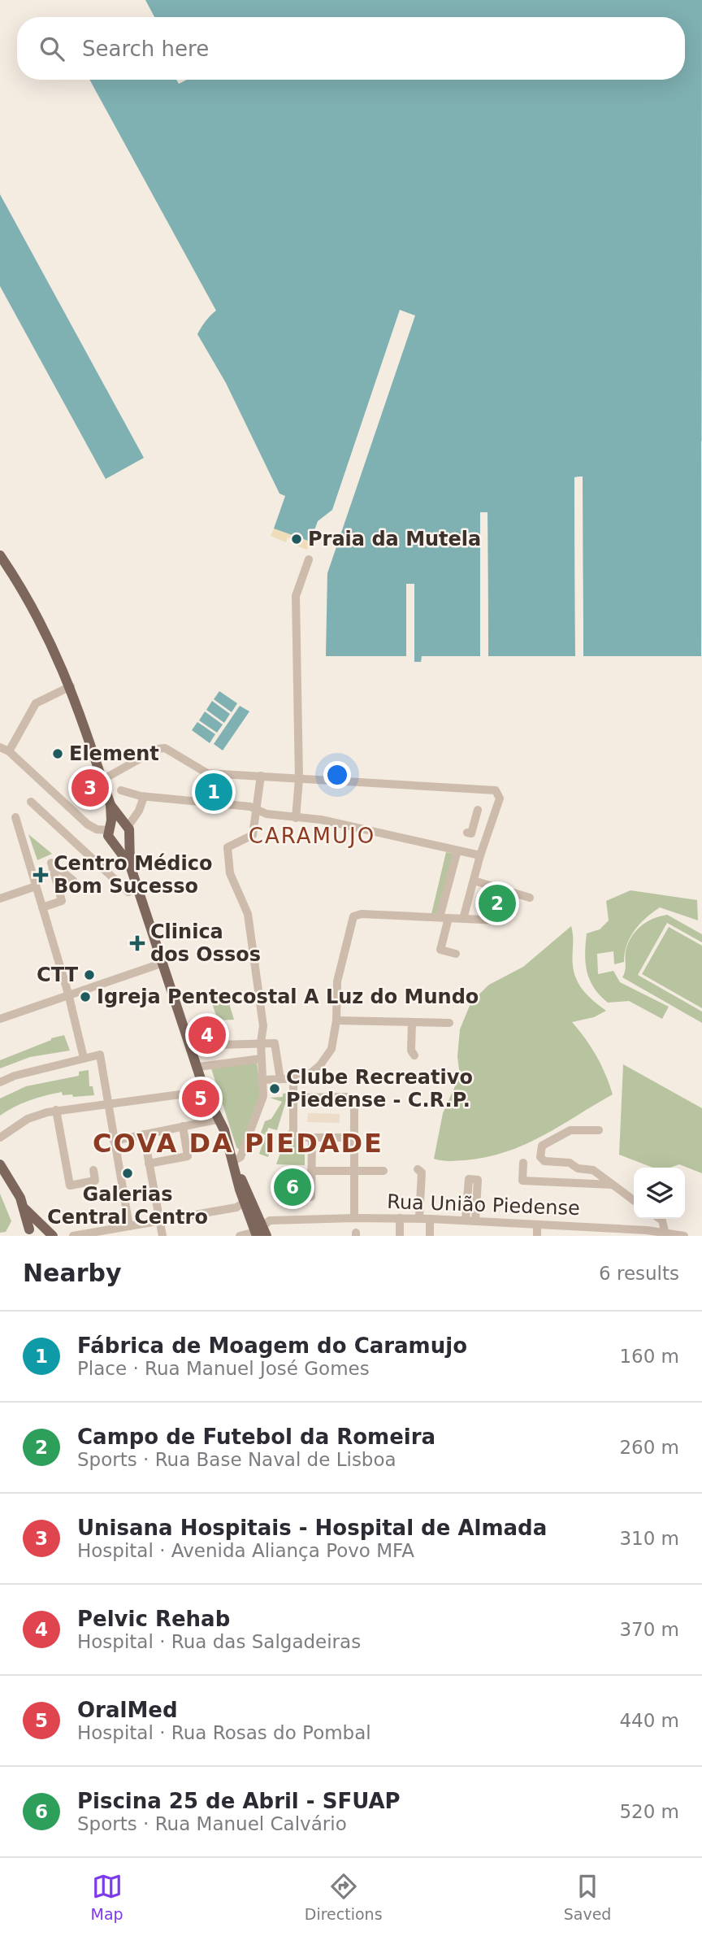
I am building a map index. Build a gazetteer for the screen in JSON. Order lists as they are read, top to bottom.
{
  "streets": {
    "street": ["Rua União Piedense"]
  },
  "districts": ["CARAMUJO", "COVA DA PIEDADE"],
  "places": {
    "other": [
      "Praia da Mutela",
      "Element",
      "CTT",
      "Igreja Pentecostal A Luz do Mundo",
      "Clube Recreativo Piedense - C.R.P.",
      "Galerias Central Centro"
    ],
    "health": ["Centro Médico Bom Sucesso", "Clinica dos Ossos"]
  },
  "page": {
    "search": "Search here",
    "pins": [
      "3",
      "1",
      "2",
      "4",
      "5",
      "6"
    ],
    "heading": ["Nearby", "6 results"],
    "list": [
      {
        "mark": "1",
        "name": "Fábrica de Moagem do Caramujo",
        "note": "Place · Rua Manuel José Gomes",
        "value": "160 m"
      },
      {
        "mark": "2",
        "name": "Campo de Futebol da Romeira",
        "note": "Sports · Rua Base Naval de Lisboa",
        "value": "260 m"
      },
      {
        "mark": "3",
        "name": "Unisana Hospitais - Hospital de Almada",
        "note": "Hospital · Avenida Aliança Povo MFA",
        "value": "310 m"
      },
      {
        "mark": "4",
        "name": "Pelvic Rehab",
        "note": "Hospital · Rua das Salgadeiras",
        "value": "370 m"
      },
      {
        "mark": "5",
        "name": "OralMed",
        "note": "Hospital · Rua Rosas do Pombal",
        "value": "440 m"
      },
      {
        "mark": "6",
        "name": "Piscina 25 de Abril - SFUAP",
        "note": "Sports · Rua Manuel Calvário",
        "value": "520 m"
      }
    ],
    "nav": ["Map", "Directions", "Saved"]
  }
}
